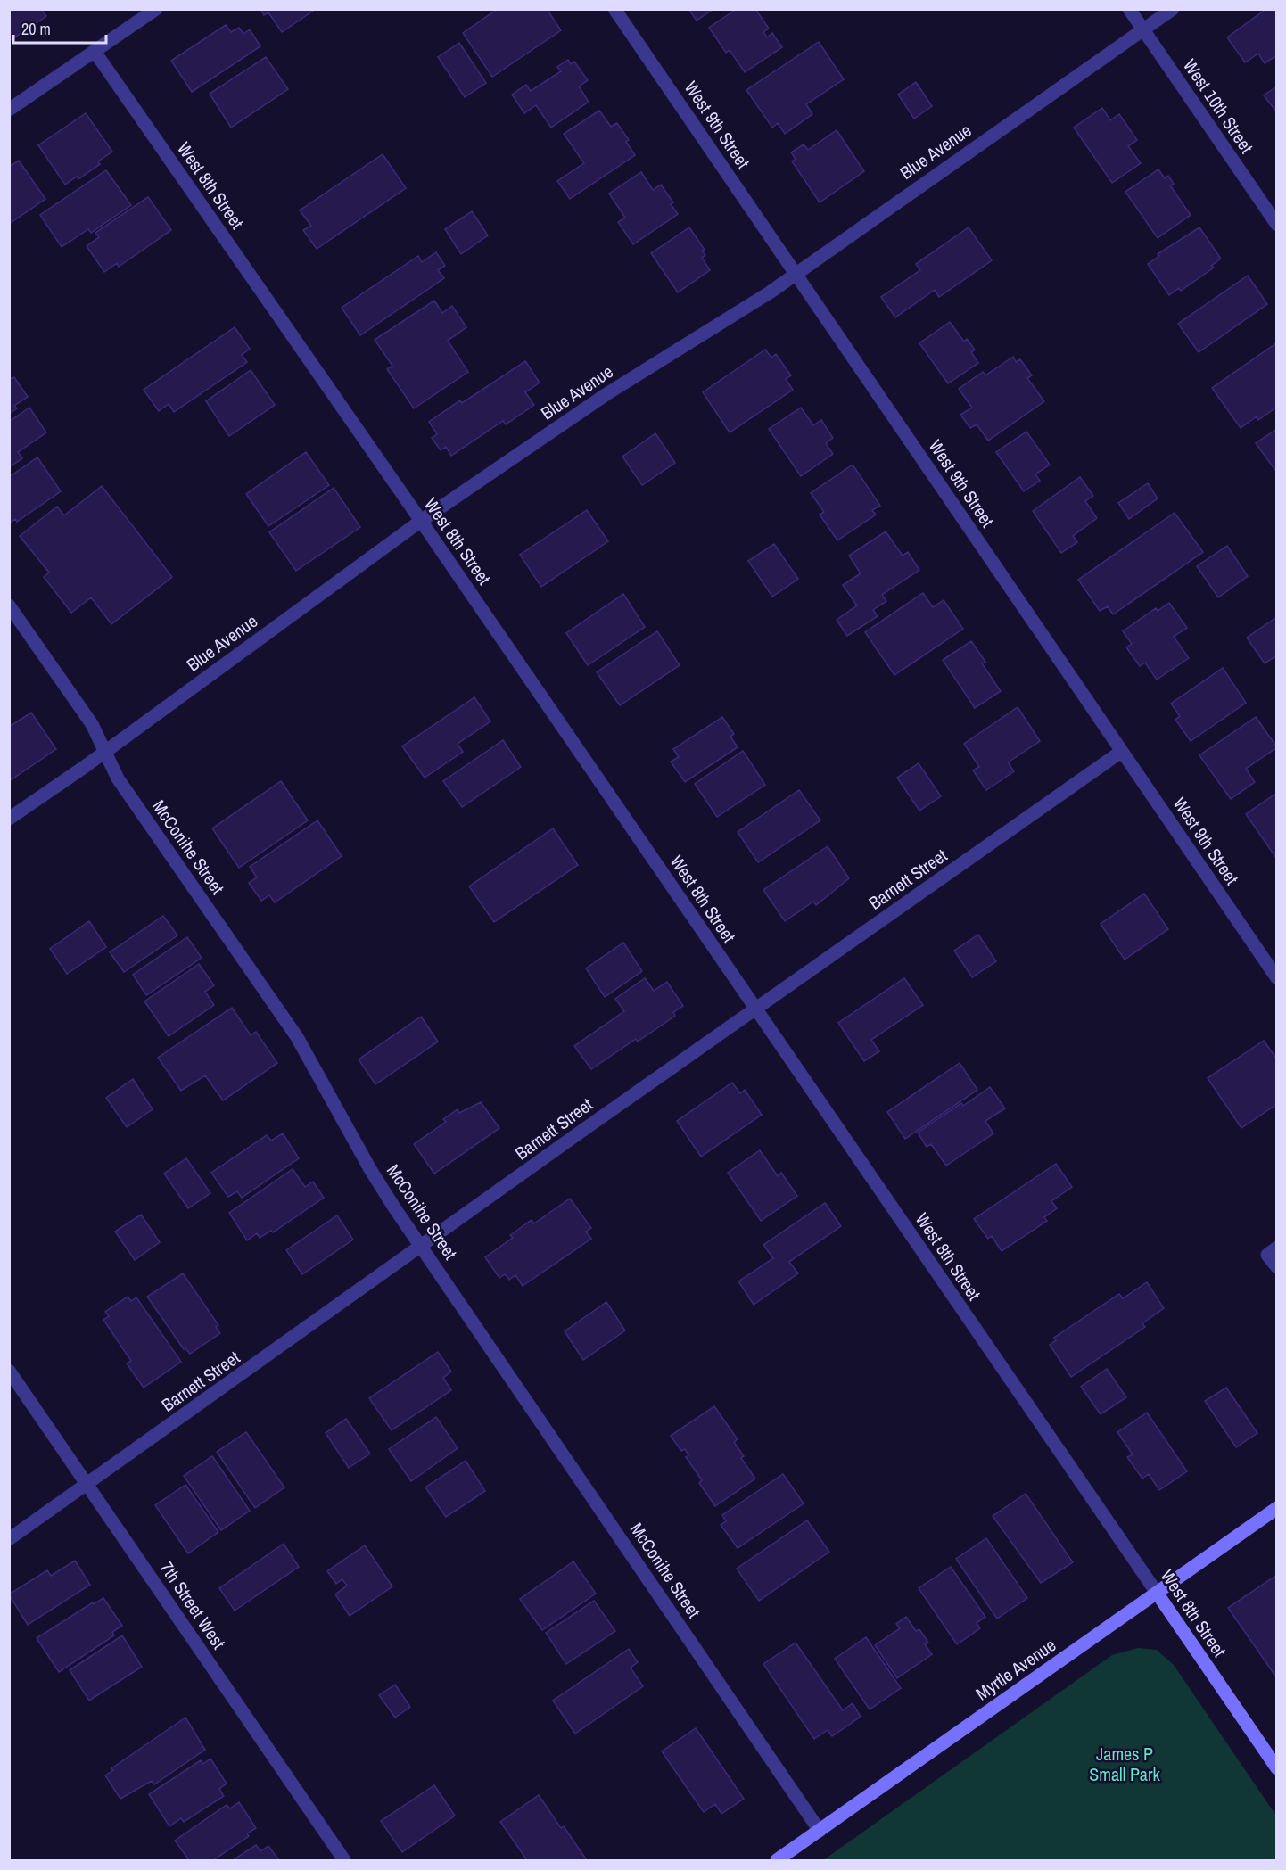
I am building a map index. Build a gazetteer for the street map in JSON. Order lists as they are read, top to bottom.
{
  "streets": {
    "main road": ["West 8th Street", "Myrtle Avenue"],
    "street": [
      "West 10th Street",
      "West 9th Street",
      "Blue Avenue",
      "McConihe Street",
      "Barnett Street",
      "7th Street West"
    ]
  },
  "crossings": [
    ["West 10th Street", "Blue Avenue"],
    ["West 9th Street", "Blue Avenue"],
    ["West 9th Street", "Barnett Street"],
    ["Blue Avenue", "West 8th Street"],
    ["Blue Avenue", "McConihe Street"],
    ["West 8th Street", "Barnett Street"],
    ["West 8th Street", "Myrtle Avenue"],
    ["McConihe Street", "Barnett Street"],
    ["McConihe Street", "Myrtle Avenue"],
    ["Barnett Street", "7th Street West"]
  ],
  "parks": ["James P Small Park"],
  "scale_bar": "20 m"
}
